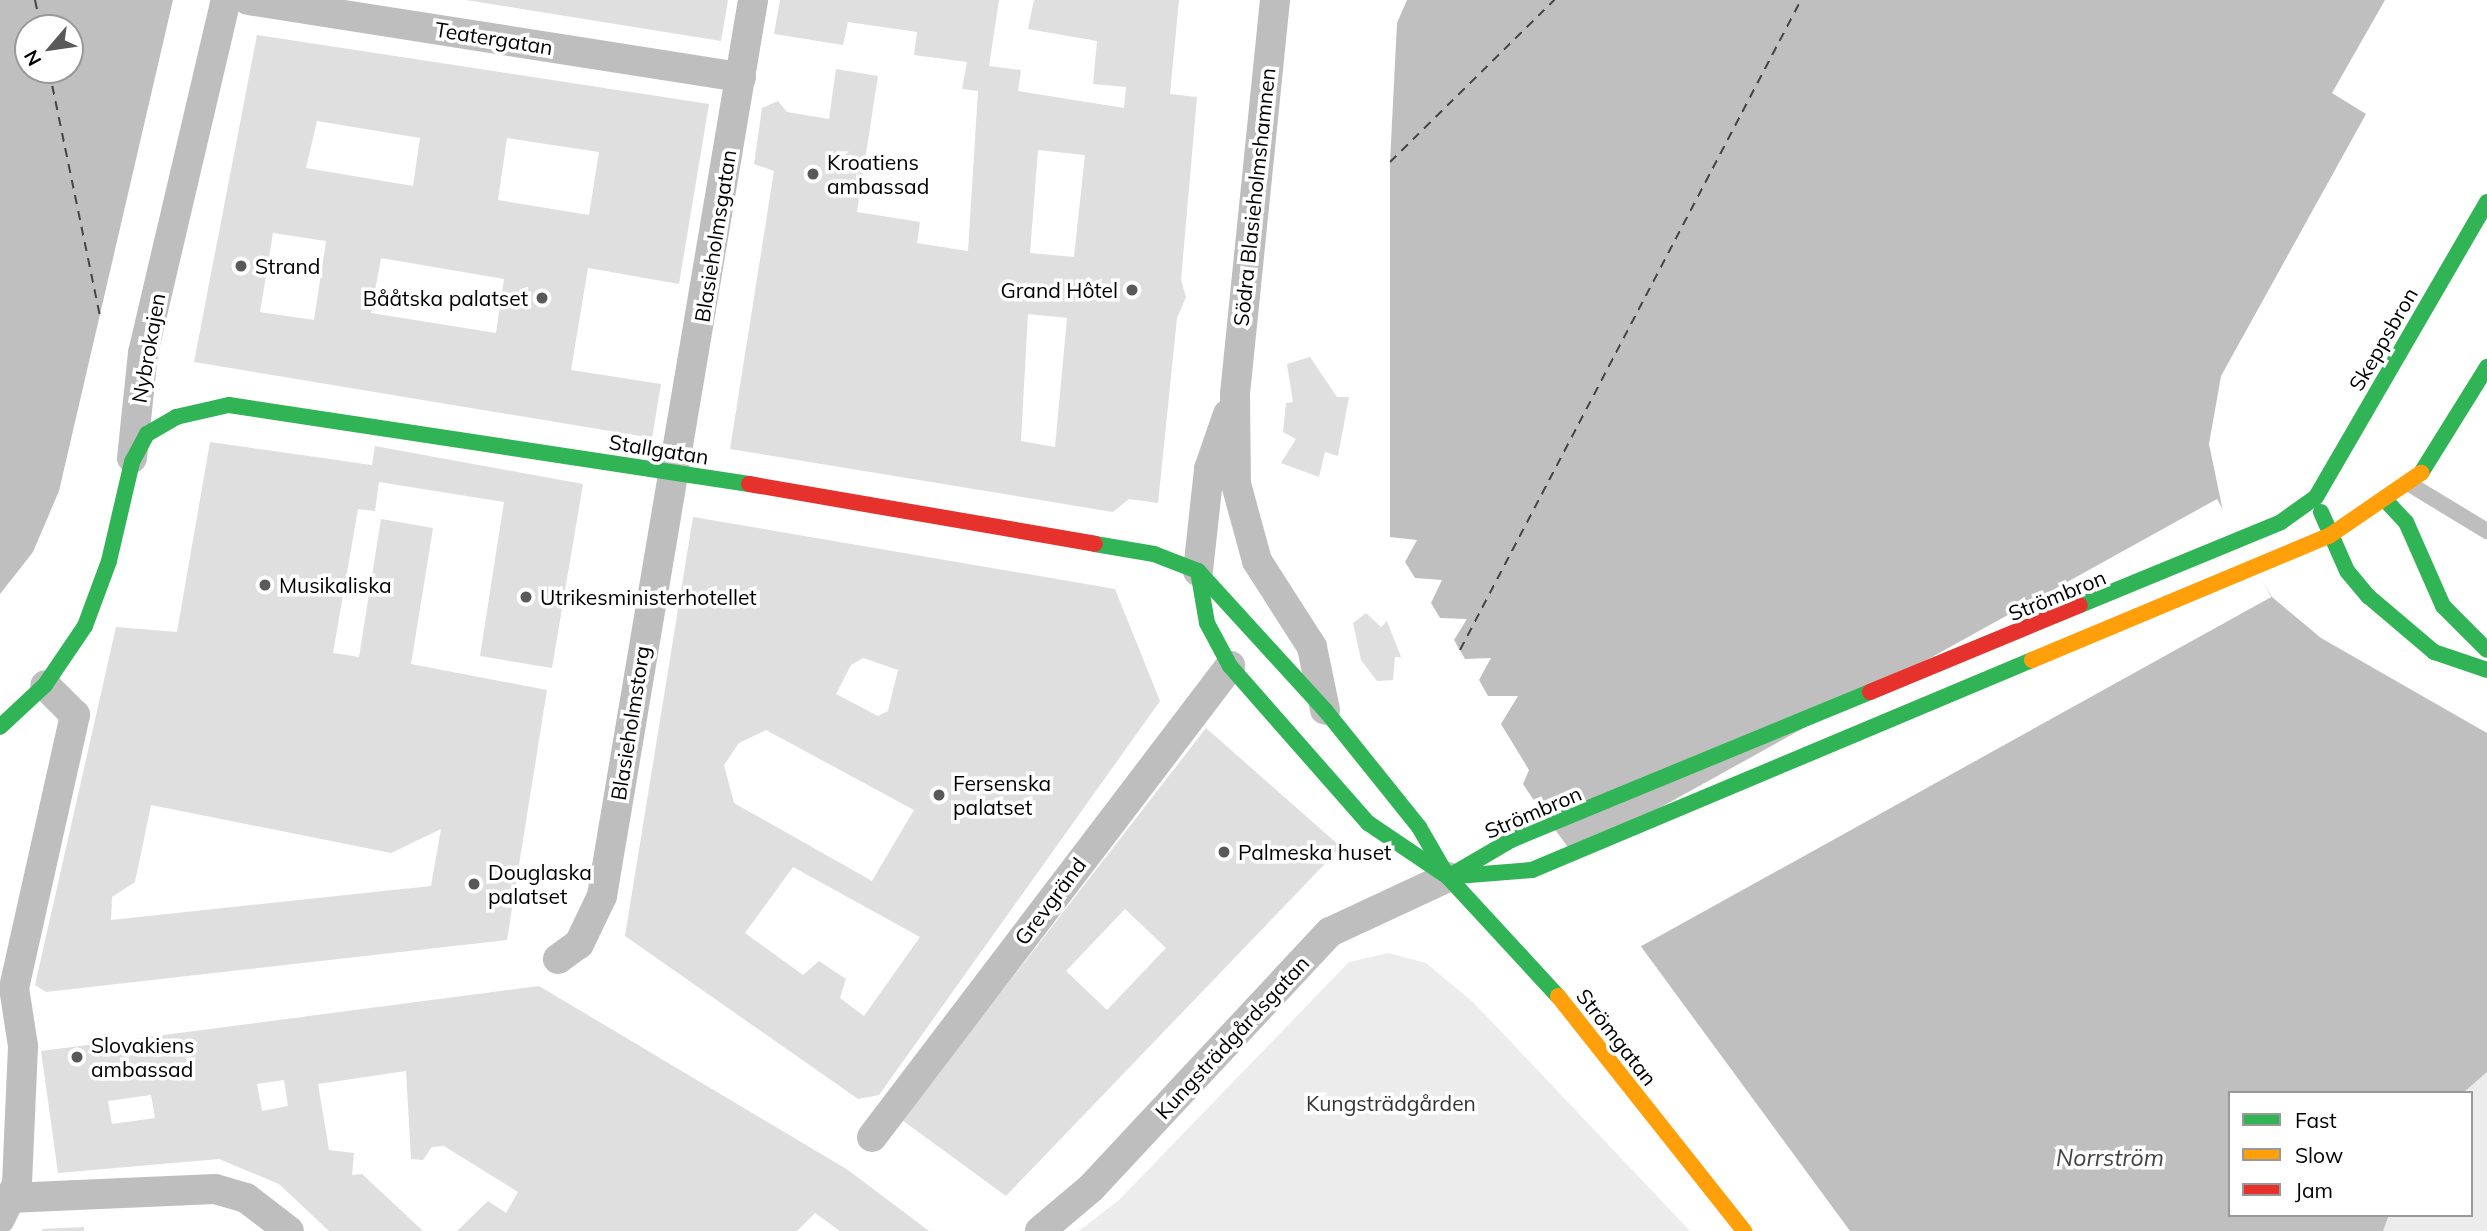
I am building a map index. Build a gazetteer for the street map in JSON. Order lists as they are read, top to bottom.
{
  "streets": {
    "street": [
      "Teatergatan",
      "Södra Blasieholmshamnen",
      "Blasieholmsgatan",
      "Skeppsbron",
      "Nybrokajen",
      "Stallgatan",
      "Strömbron",
      "Blasieholmstorg",
      "Grevgränd",
      "Kungsträdgårdsgatan",
      "Strömgatan"
    ]
  },
  "crossings": [
    ["Teatergatan", "Blasieholmsgatan"],
    ["Södra Blasieholmshamnen", "Stallgatan"],
    ["Södra Blasieholmshamnen", "Strömbron"],
    ["Södra Blasieholmshamnen", "Grevgränd"],
    ["Södra Blasieholmshamnen", "Kungsträdgårdsgatan"],
    ["Södra Blasieholmshamnen", "Strömgatan"],
    ["Blasieholmsgatan", "Stallgatan"],
    ["Blasieholmsgatan", "Blasieholmstorg"],
    ["Skeppsbron", "Strömbron"],
    ["Nybrokajen", "Stallgatan"],
    ["Stallgatan", "Blasieholmstorg"],
    ["Strömbron", "Kungsträdgårdsgatan"],
    ["Strömbron", "Strömgatan"],
    ["Kungsträdgårdsgatan", "Strömgatan"]
  ],
  "water": ["Norrström"],
  "parks": ["Kungsträdgården"],
  "places": [
    "Kroatiens ambassad",
    "Strand",
    "Grand Hôtel",
    "Bååtska palatset",
    "Musikaliska",
    "Utrikesministerhotellet",
    "Fersenska palatset",
    "Palmeska huset",
    "Douglaska palatset",
    "Slovakiens ambassad"
  ],
  "legend": ["Fast", "Slow", "Jam"],
  "north": "bottom left"
}
